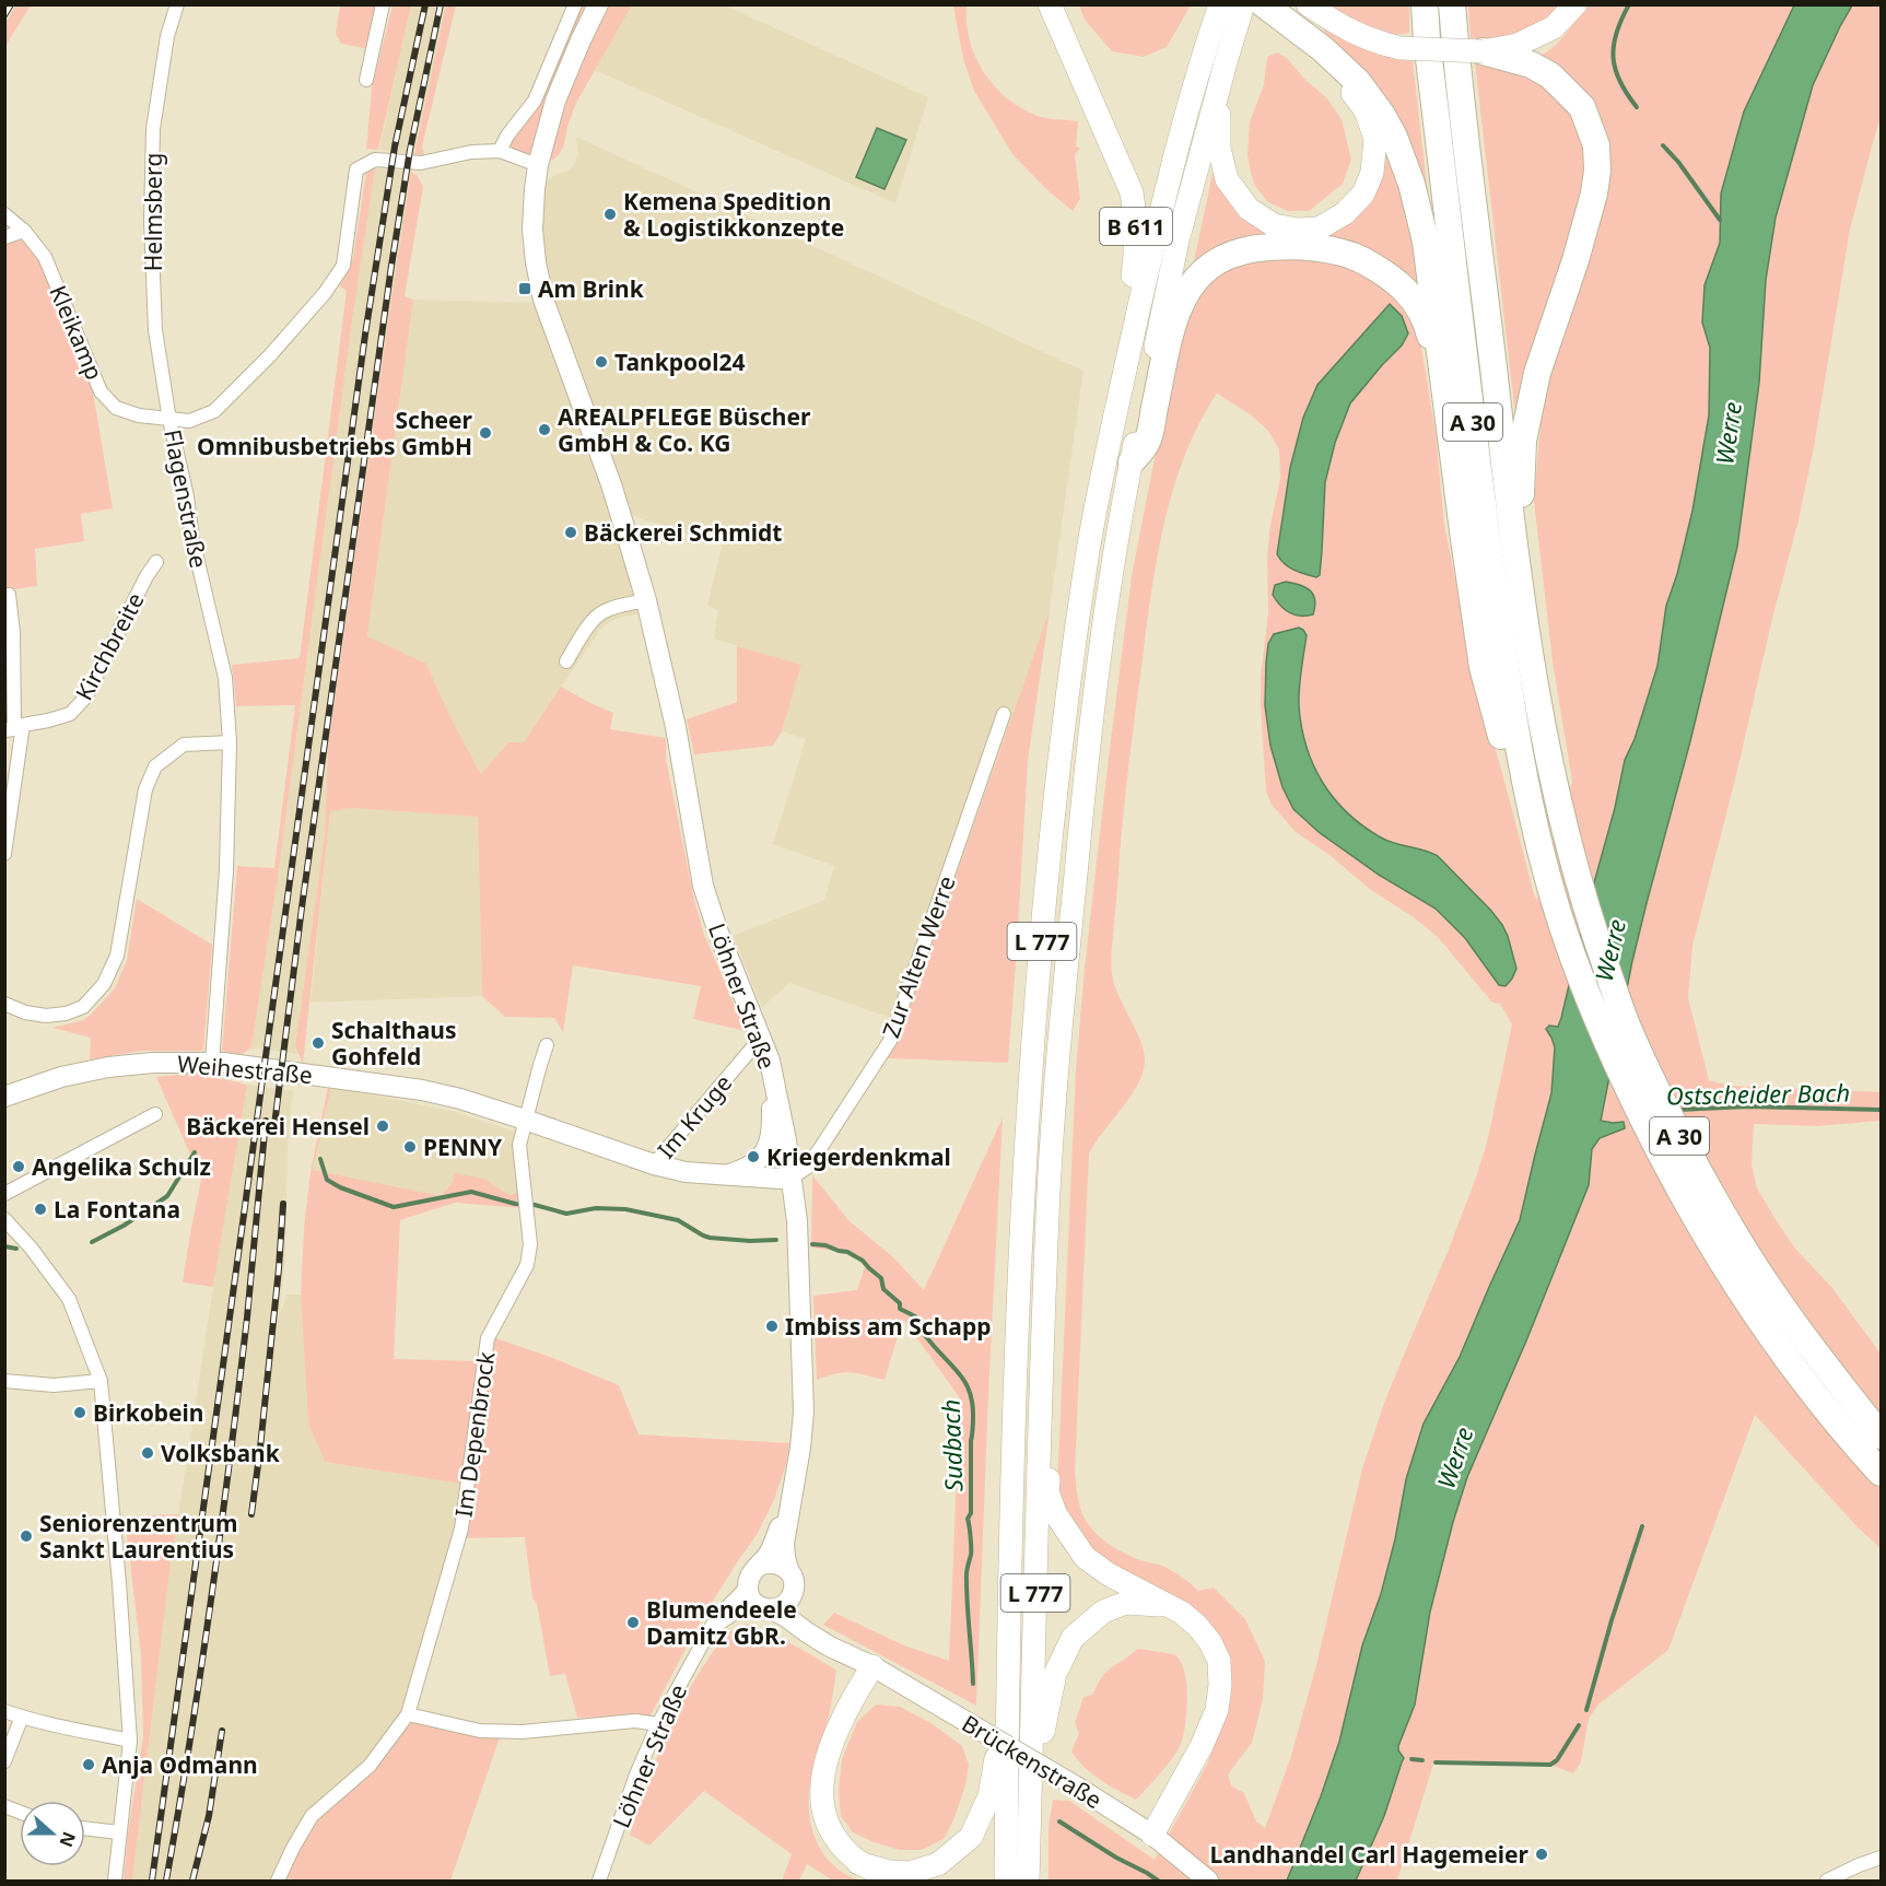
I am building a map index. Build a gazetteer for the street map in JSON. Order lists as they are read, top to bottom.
{
  "streets": {
    "highway": ["B 611", "A 30", "L 777"],
    "main road": ["Löhner Straße", "Weihestraße", "Brückenstraße"],
    "street": [
      "Helmsberg",
      "Kleikamp",
      "Flagenstraße",
      "Kirchbreite",
      "Zur Alten Werre",
      "Im Kruge",
      "Im Depenbrock"
    ]
  },
  "crossings": [
    ["Helmsberg", "Kleikamp"],
    ["Helmsberg", "Flagenstraße"],
    ["B 611", "L 777"],
    ["Kleikamp", "Flagenstraße"],
    ["Flagenstraße", "Löhner Straße"],
    ["Flagenstraße", "Weihestraße"],
    ["L 777", "Brückenstraße"],
    ["Zur Alten Werre", "Löhner Straße"],
    ["Zur Alten Werre", "Weihestraße"],
    ["Löhner Straße", "Weihestraße"],
    ["Löhner Straße", "Im Kruge"],
    ["Löhner Straße", "Brückenstraße"],
    ["Weihestraße", "Im Kruge"],
    ["Weihestraße", "Im Depenbrock"]
  ],
  "water": ["Werre", "Ostscheider Bach", "Sudbach"],
  "places": {
    "other": [
      "Kemena Spedition & Logistikkonzepte",
      "Tankpool24",
      "AREALPFLEGE Büscher GmbH & Co. KG",
      "Scheer Omnibusbetriebs GmbH",
      "Bäckerei Schmidt",
      "Schalthaus Gohfeld",
      "Bäckerei Hensel",
      "PENNY",
      "Kriegerdenkmal",
      "Angelika Schulz",
      "La Fontana",
      "Imbiss am Schapp",
      "Birkobein",
      "Volksbank",
      "Seniorenzentrum Sankt Laurentius",
      "Blumendeele Damitz GbR.",
      "Anja Odmann",
      "Landhandel Carl Hagemeier"
    ],
    "transit": ["Am Brink"]
  },
  "north": "right"
}
